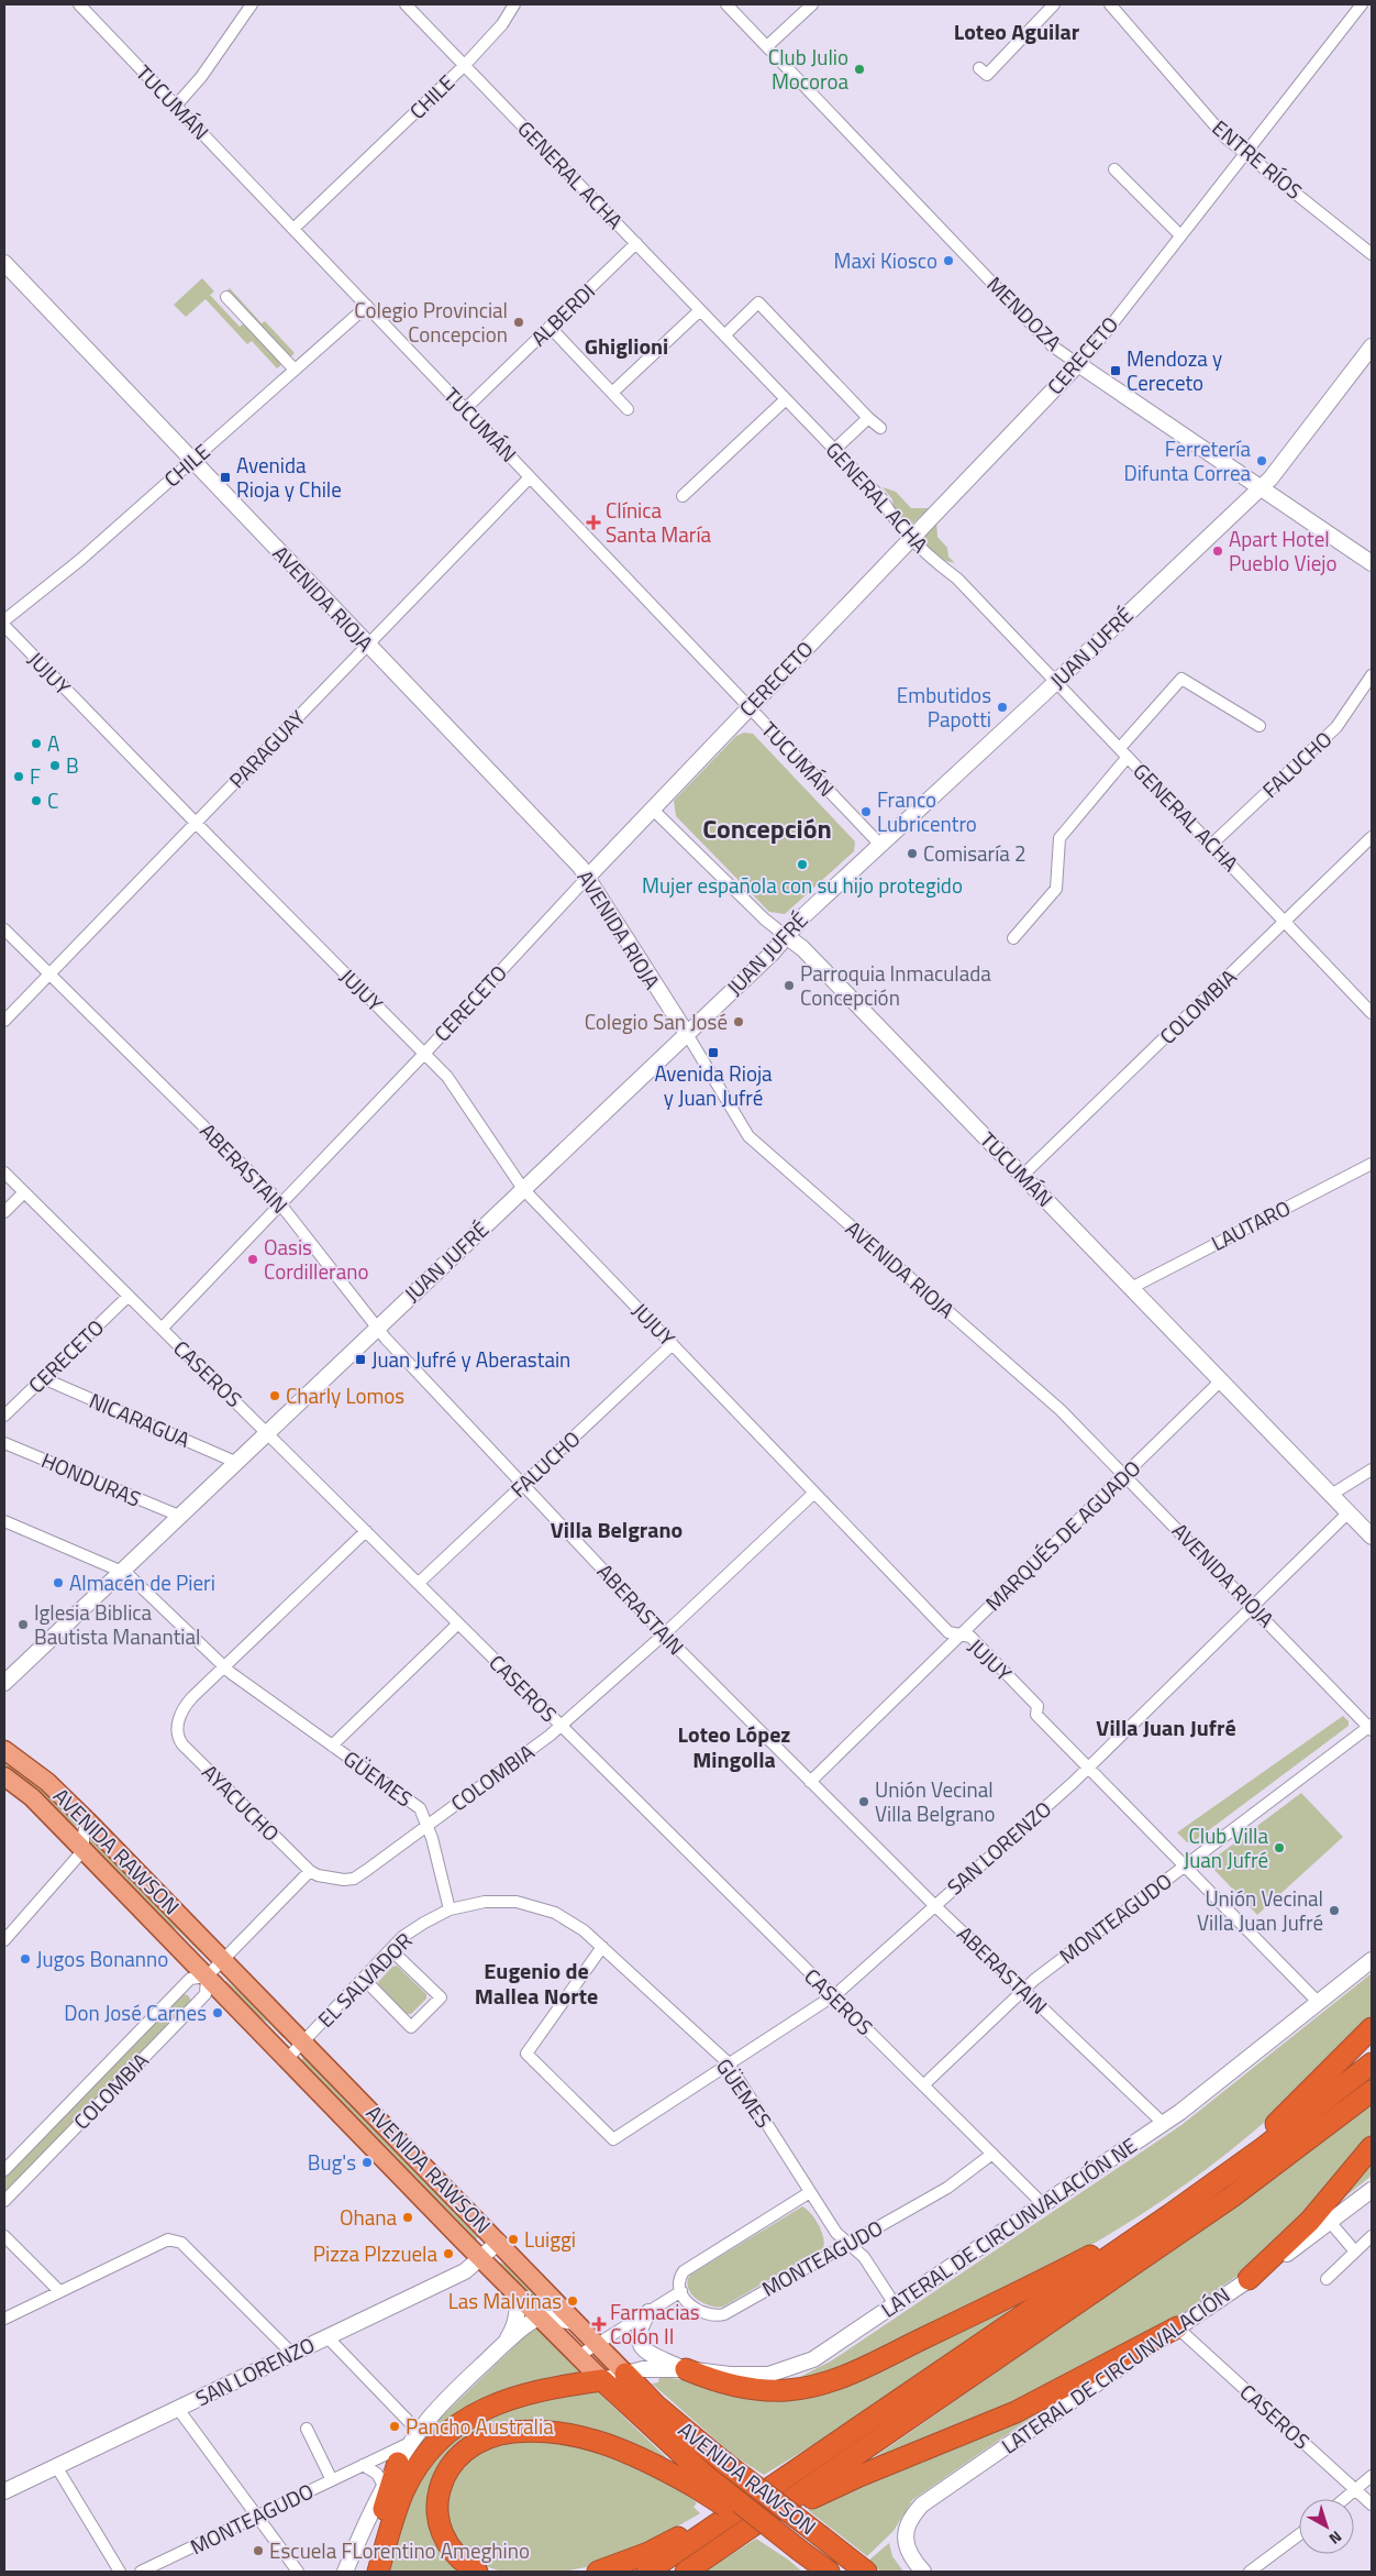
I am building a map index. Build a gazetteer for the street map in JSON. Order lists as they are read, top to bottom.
{
  "streets": {
    "highway": ["AVENIDA RAWSON"],
    "street": [
      "CHILE",
      "TUCUMÁN",
      "ENTRE RÍOS",
      "GENERAL ACHA",
      "MENDOZA",
      "ALBERDI",
      "CERECETO",
      "AVENIDA RIOJA",
      "JUAN JUFRÉ",
      "JUJUY",
      "PARAGUAY",
      "FALUCHO",
      "COLOMBIA",
      "ABERASTAIN",
      "LAUTARO",
      "CASEROS",
      "NICARAGUA",
      "HONDURAS",
      "MARQUÉS DE AGUADO",
      "GÜEMES",
      "AYACUCHO",
      "SAN LORENZO",
      "MONTEAGUDO",
      "EL SALVADOR",
      "LATERAL DE CIRCUNVALACIÓN NE",
      "LATERAL DE CIRCUNVALACIÓN"
    ]
  },
  "crossings": [
    ["CHILE", "TUCUMÁN"],
    ["CHILE", "GENERAL ACHA"],
    ["CHILE", "AVENIDA RIOJA"],
    ["TUCUMÁN", "ALBERDI"],
    ["TUCUMÁN", "CERECETO"],
    ["TUCUMÁN", "JUAN JUFRÉ"],
    ["TUCUMÁN", "PARAGUAY"],
    ["TUCUMÁN", "COLOMBIA"],
    ["TUCUMÁN", "LAUTARO"],
    ["TUCUMÁN", "MARQUÉS DE AGUADO"],
    ["TUCUMÁN", "SAN LORENZO"],
    ["ENTRE RÍOS", "CERECETO"],
    ["GENERAL ACHA", "ALBERDI"],
    ["GENERAL ACHA", "CERECETO"],
    ["GENERAL ACHA", "JUAN JUFRÉ"],
    ["GENERAL ACHA", "FALUCHO"],
    ["GENERAL ACHA", "COLOMBIA"],
    ["MENDOZA", "CERECETO"],
    ["MENDOZA", "JUAN JUFRÉ"],
    ["CERECETO", "AVENIDA RIOJA"],
    ["CERECETO", "JUJUY"],
    ["CERECETO", "ABERASTAIN"],
    ["CERECETO", "CASEROS"],
    ["CERECETO", "NICARAGUA"],
    ["AVENIDA RIOJA", "JUAN JUFRÉ"],
    ["AVENIDA RIOJA", "PARAGUAY"],
    ["AVENIDA RIOJA", "MARQUÉS DE AGUADO"],
    ["AVENIDA RIOJA", "SAN LORENZO"],
    ["AVENIDA RIOJA", "MONTEAGUDO"],
    ["JUAN JUFRÉ", "JUJUY"],
    ["JUAN JUFRÉ", "ABERASTAIN"],
    ["JUAN JUFRÉ", "CASEROS"],
    ["JUAN JUFRÉ", "NICARAGUA"],
    ["JUAN JUFRÉ", "HONDURAS"],
    ["JUAN JUFRÉ", "GÜEMES"],
    ["JUJUY", "PARAGUAY"],
    ["JUJUY", "FALUCHO"],
    ["JUJUY", "COLOMBIA"],
    ["JUJUY", "MARQUÉS DE AGUADO"],
    ["JUJUY", "SAN LORENZO"],
    ["JUJUY", "MONTEAGUDO"],
    ["JUJUY", "LATERAL DE CIRCUNVALACIÓN NE"],
    ["PARAGUAY", "ABERASTAIN"],
    ["FALUCHO", "ABERASTAIN"],
    ["FALUCHO", "CASEROS"],
    ["COLOMBIA", "ABERASTAIN"],
    ["COLOMBIA", "CASEROS"],
    ["COLOMBIA", "GÜEMES"],
    ["COLOMBIA", "AYACUCHO"],
    ["COLOMBIA", "AVENIDA RAWSON"],
    ["ABERASTAIN", "MARQUÉS DE AGUADO"],
    ["ABERASTAIN", "SAN LORENZO"],
    ["ABERASTAIN", "MONTEAGUDO"],
    ["ABERASTAIN", "LATERAL DE CIRCUNVALACIÓN NE"],
    ["CASEROS", "SAN LORENZO"],
    ["CASEROS", "MONTEAGUDO"],
    ["CASEROS", "LATERAL DE CIRCUNVALACIÓN NE"],
    ["CASEROS", "LATERAL DE CIRCUNVALACIÓN"],
    ["GÜEMES", "AYACUCHO"],
    ["GÜEMES", "SAN LORENZO"],
    ["GÜEMES", "MONTEAGUDO"],
    ["GÜEMES", "EL SALVADOR"],
    ["GÜEMES", "LATERAL DE CIRCUNVALACIÓN NE"],
    ["SAN LORENZO", "AVENIDA RAWSON"],
    ["AVENIDA RAWSON", "EL SALVADOR"],
    ["AVENIDA RAWSON", "LATERAL DE CIRCUNVALACIÓN NE"]
  ],
  "districts": [
    "Loteo Aguilar",
    "Ghiglioni",
    "Concepción",
    "Villa Belgrano",
    "Villa Juan Jufré",
    "Loteo López Mingolla",
    "Eugenio de Mallea Norte"
  ],
  "places": {
    "other": [
      "Club Julio Mocoroa",
      "Maxi Kiosco",
      "Colegio Provincial Concepcion",
      "Ferretería Difunta Correa",
      "Apart Hotel Pueblo Viejo",
      "Embutidos Papotti",
      "A",
      "B",
      "F",
      "C",
      "Franco Lubricentro",
      "Comisaría 2",
      "Mujer española con su hijo protegido",
      "Parroquia Inmaculada Concepción",
      "Colegio San José",
      "Oasis Cordillerano",
      "Charly Lomos",
      "Almacén de Pieri",
      "Iglesia Biblica Bautista Manantial",
      "Unión Vecinal Villa Belgrano",
      "Club Villa Juan Jufré",
      "Unión Vecinal Villa Juan Jufré",
      "Jugos Bonanno",
      "Don José Carnes",
      "Bug's",
      "Ohana",
      "Luiggi",
      "Pizza PIzzuela",
      "Las Malvinas",
      "Pancho Australia",
      "Escuela FLorentino Ameghino"
    ],
    "transit": [
      "Mendoza y Cereceto",
      "Avenida Rioja y Chile",
      "Avenida Rioja y Juan Jufré",
      "Juan Jufré y Aberastain"
    ],
    "health": ["Clínica Santa María", "Farmacias Colón II"]
  },
  "north": "bottom right"
}
